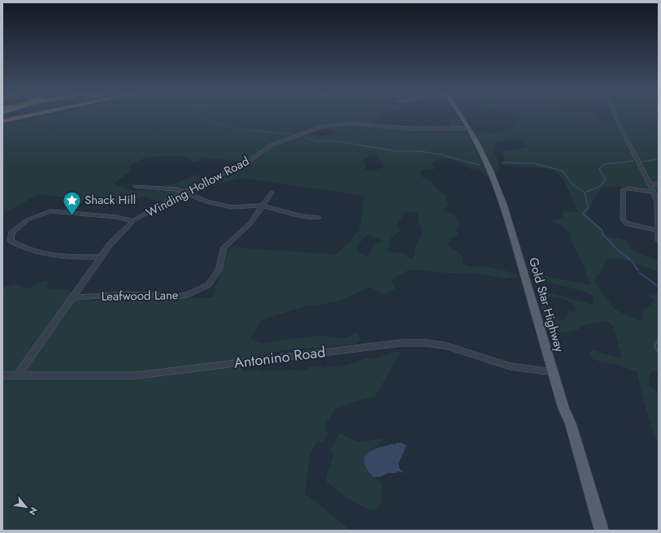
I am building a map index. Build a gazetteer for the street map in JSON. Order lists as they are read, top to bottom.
{
  "streets": {
    "main road": ["Gold Star Highway"],
    "street": ["Winding Hollow Road", "Leafwood Lane", "Antonino Road"]
  },
  "crossings": [
    ["Winding Hollow Road", "Leafwood Lane"],
    ["Winding Hollow Road", "Gold Star Highway"],
    ["Winding Hollow Road", "Antonino Road"],
    ["Gold Star Highway", "Antonino Road"]
  ],
  "places": {
    "place": ["Shack Hill"]
  },
  "north": "bottom right"
}
